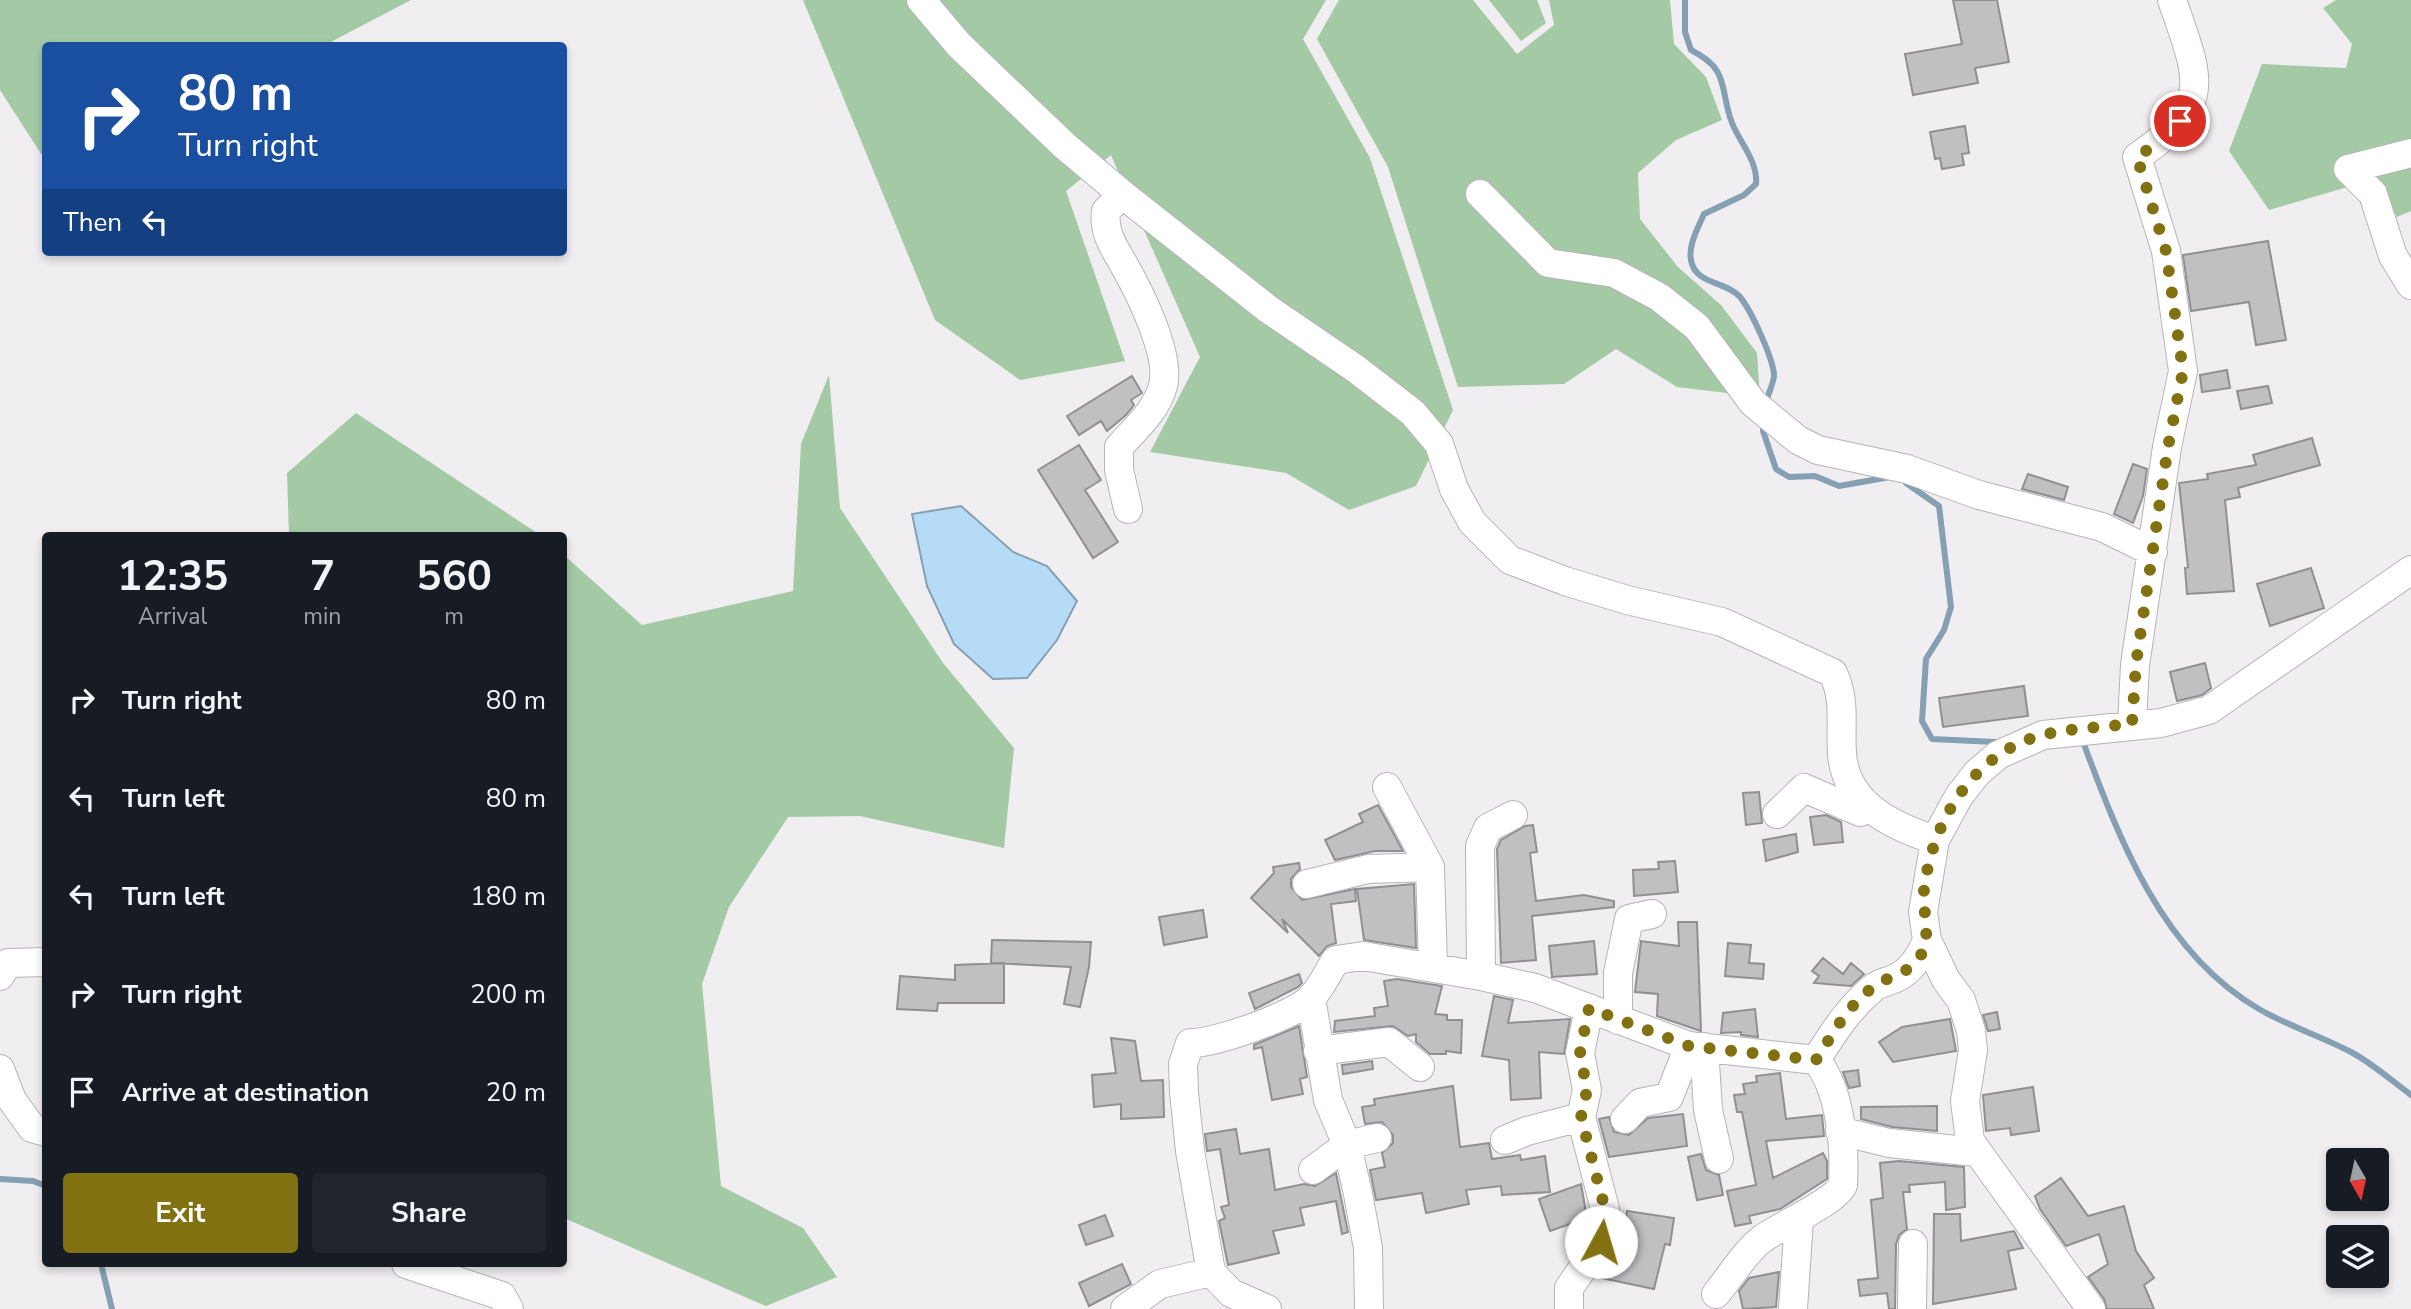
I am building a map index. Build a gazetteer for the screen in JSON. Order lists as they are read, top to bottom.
{
  "north": "bottom",
  "page": {
    "turn": ["80 m", "Turn right"],
    "then": "Then",
    "eta": [
      "12:35",
      "Arrival",
      "7",
      "min",
      "560",
      "m"
    ],
    "list": [
      {
        "name": "Turn right",
        "value": "80 m"
      },
      {
        "name": "Turn left",
        "value": "80 m"
      },
      {
        "name": "Turn left",
        "value": "180 m"
      },
      {
        "name": "Turn right",
        "value": "200 m"
      },
      {
        "name": "Arrive at destination",
        "value": "20 m"
      }
    ],
    "buttons": ["Exit", "Share"]
  }
}
